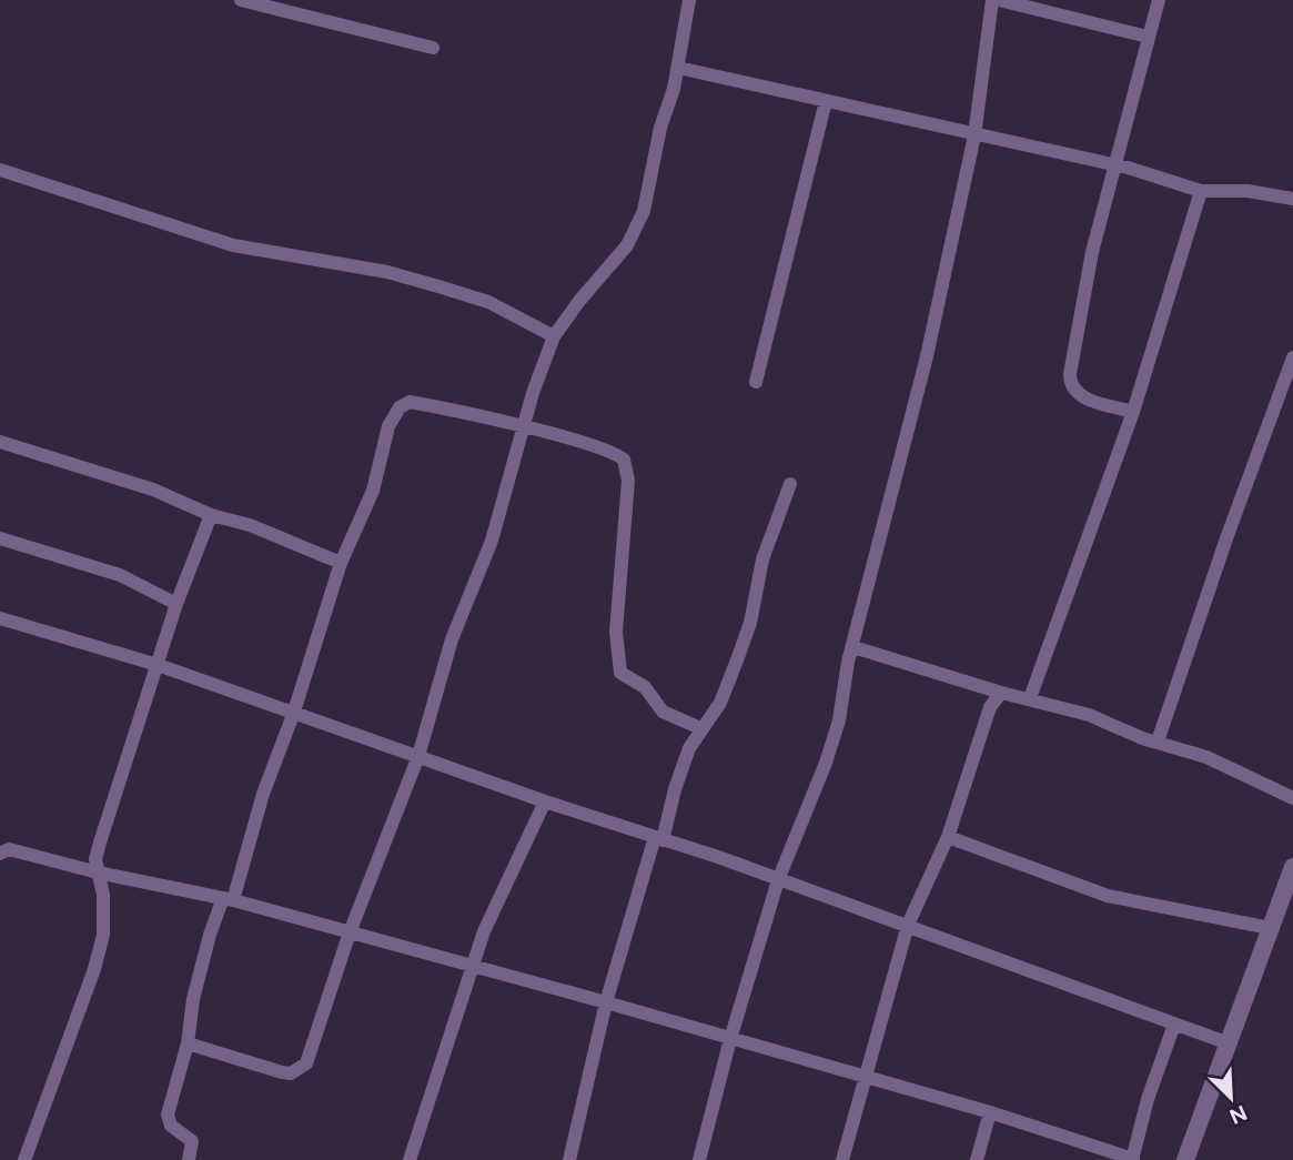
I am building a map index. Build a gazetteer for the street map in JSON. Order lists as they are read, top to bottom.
{
  "north": "bottom right"
}
